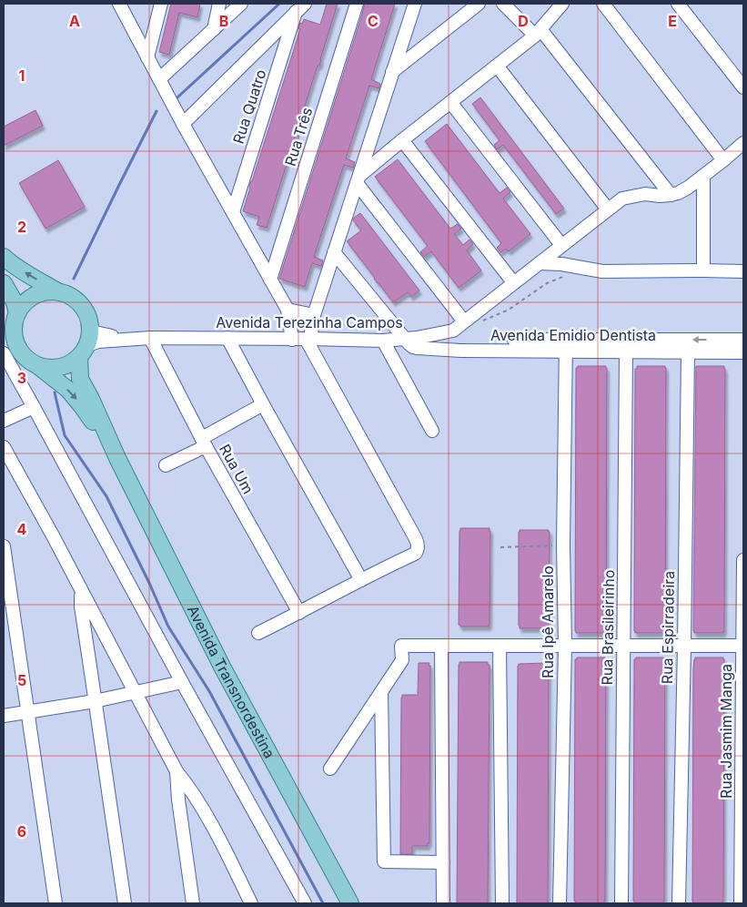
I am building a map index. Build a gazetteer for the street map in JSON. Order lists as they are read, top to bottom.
{
  "streets": {
    "main road": ["Avenida Transnordestina"],
    "street": [
      "Rua Quatro",
      "Rua Três",
      "Avenida Terezinha Campos",
      "Avenida Emidio Dentista",
      "Rua Um",
      "Rua Ipê Amarelo",
      "Rua Brasileirinho",
      "Rua Espirradeira",
      "Rua Jasmim Manga"
    ]
  },
  "crossings": [
    ["Avenida Terezinha Campos", "Avenida Emidio Dentista"],
    ["Avenida Terezinha Campos", "Rua Um"],
    ["Avenida Emidio Dentista", "Rua Ipê Amarelo"],
    ["Avenida Emidio Dentista", "Rua Brasileirinho"],
    ["Avenida Emidio Dentista", "Rua Espirradeira"]
  ],
  "grid": {
    "columns": [
      "A",
      "B",
      "C",
      "D",
      "E"
    ],
    "rows": [
      "1",
      "2",
      "3",
      "4",
      "5",
      "6"
    ]
  }
}
